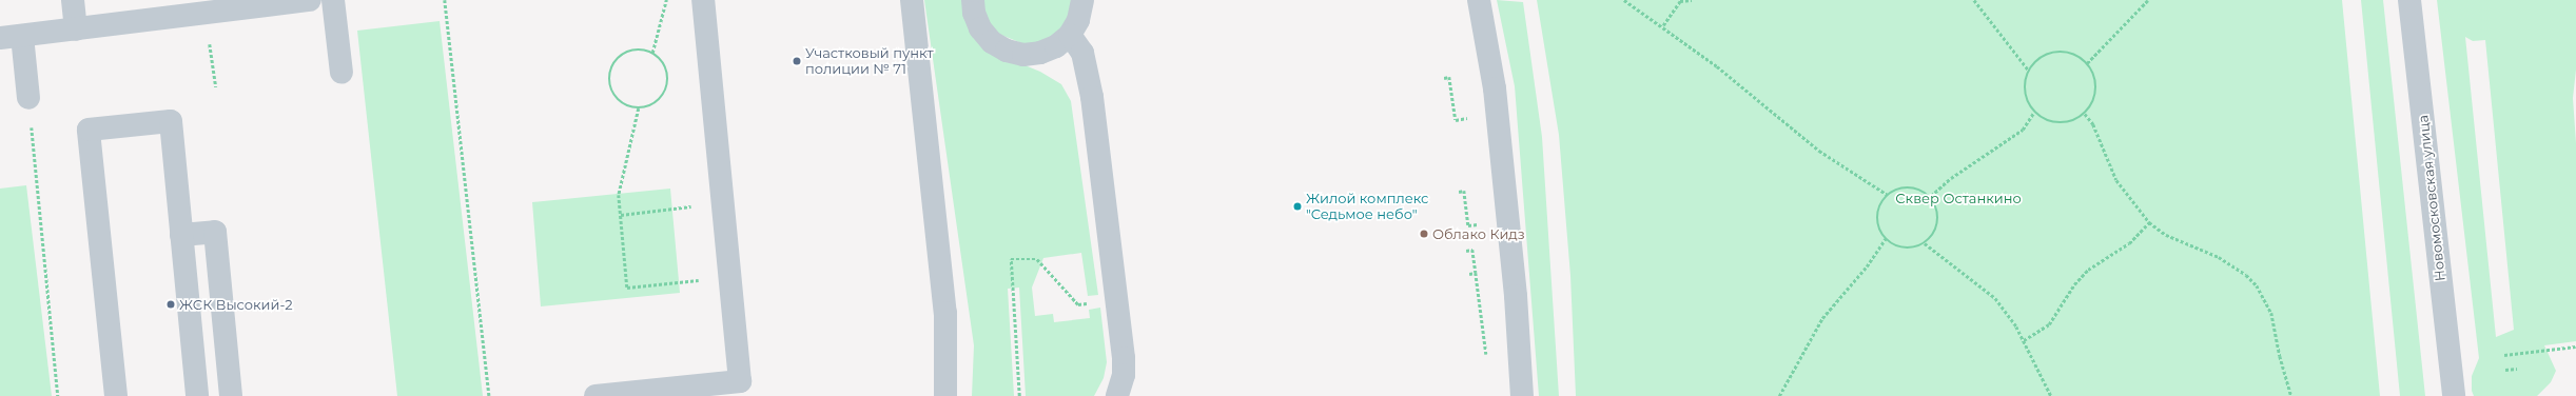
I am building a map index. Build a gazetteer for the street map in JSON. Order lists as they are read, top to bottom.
{
  "streets": {
    "street": ["Новомосковская улица"]
  },
  "parks": ["Сквер Останкино"],
  "places": [
    "Участковый пункт полиции № 71",
    "Жилой комплекс \"Седьмое небо\"",
    "Облако Кидз",
    "ЖСК Высокий-2"
  ]
}
